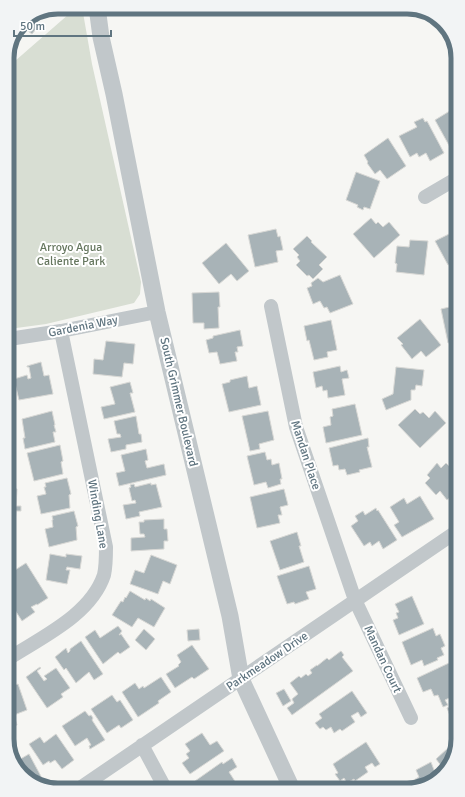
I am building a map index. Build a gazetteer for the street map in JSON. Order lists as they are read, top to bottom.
{
  "streets": {
    "street": [
      "Gardenia Way",
      "South Grimmer Boulevard",
      "Mandan Place",
      "Winding Lane",
      "Mandan Court",
      "Parkmeadow Drive"
    ]
  },
  "crossings": [
    ["Gardenia Way", "South Grimmer Boulevard"],
    ["Gardenia Way", "Winding Lane"],
    ["South Grimmer Boulevard", "Parkmeadow Drive"],
    ["Mandan Place", "Mandan Court"],
    ["Mandan Place", "Parkmeadow Drive"],
    ["Mandan Court", "Parkmeadow Drive"]
  ],
  "parks": ["Arroyo Agua Caliente Park"],
  "scale_bar": "50 m"
}
